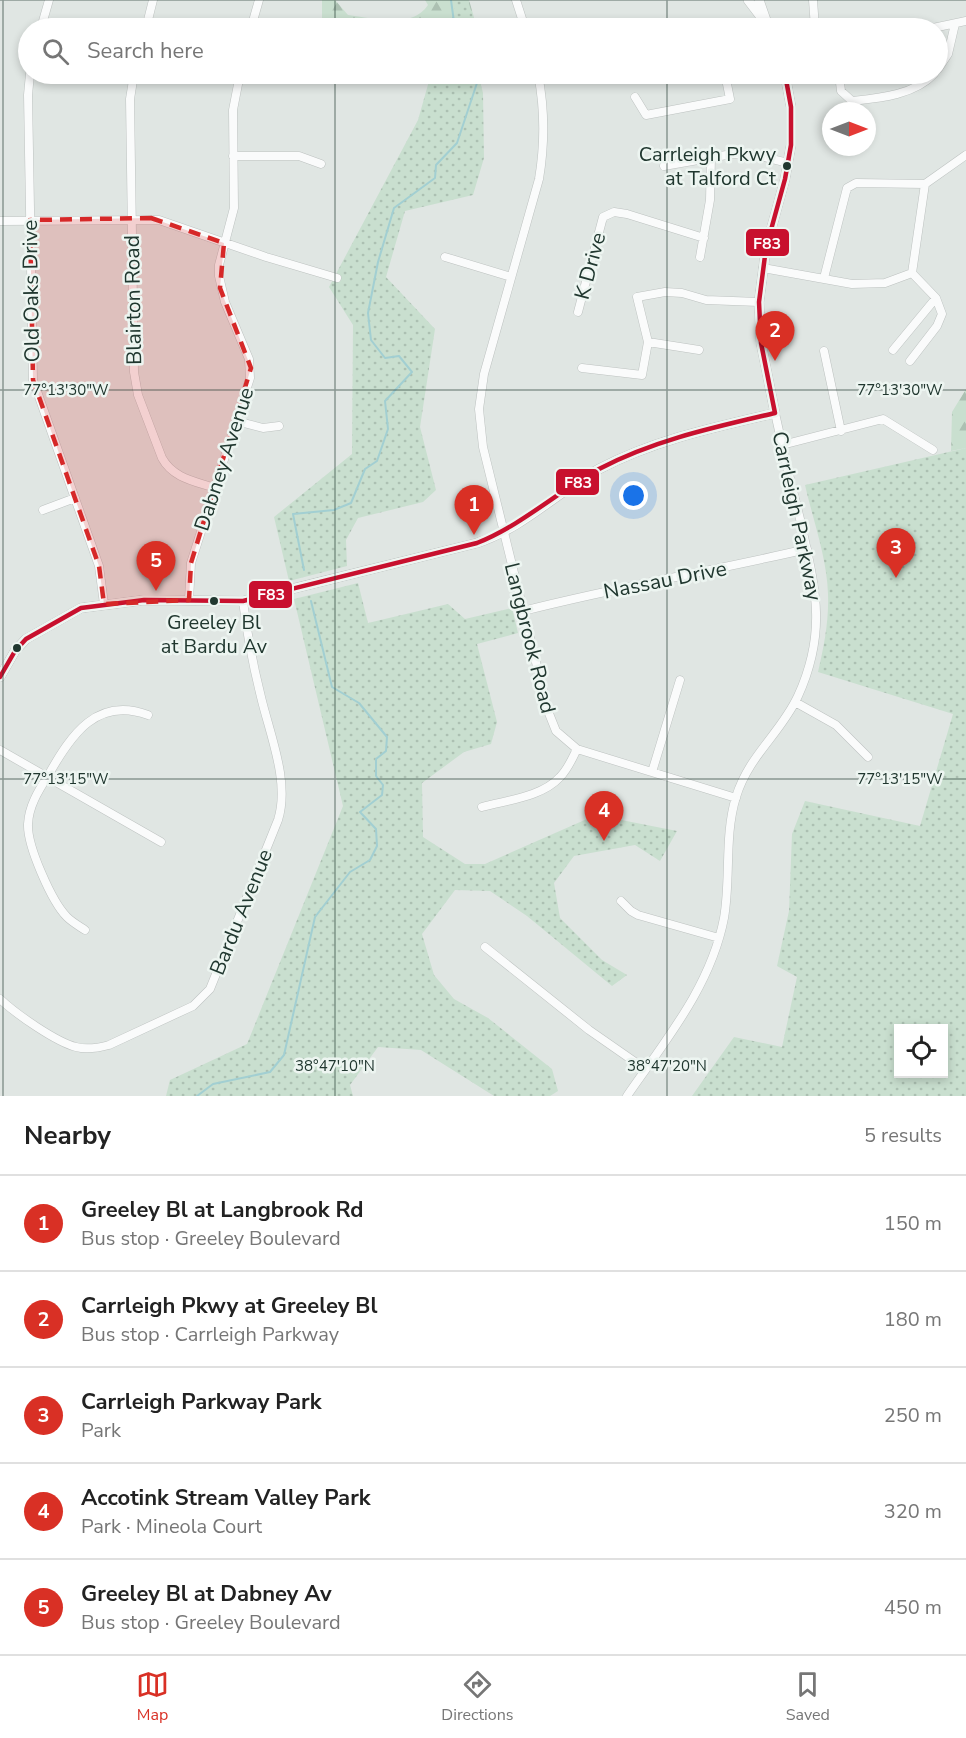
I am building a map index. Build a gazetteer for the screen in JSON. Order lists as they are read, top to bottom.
{
  "streets": {
    "street": [
      "K Drive",
      "Old Oaks Drive",
      "Blairton Road",
      "Dabney Avenue",
      "Carrleigh Parkway",
      "Nassau Drive",
      "Langbrook Road",
      "Bardu Avenue"
    ]
  },
  "crossings": [
    ["Blairton Road", "Dabney Avenue"],
    ["Carrleigh Parkway", "Nassau Drive"],
    ["Carrleigh Parkway", "Langbrook Road"],
    ["Nassau Drive", "Langbrook Road"]
  ],
  "places": ["Carrleigh Pkwy at Talford Ct", "Greeley Bl at Bardu Av"],
  "lines": ["transit line F83"],
  "north": "right",
  "page": {
    "search": "Search here",
    "pins": [
      "2",
      "1",
      "3",
      "5",
      "4"
    ],
    "heading": ["Nearby", "5 results"],
    "list": [
      {
        "mark": "1",
        "name": "Greeley Bl at Langbrook Rd",
        "note": "Bus stop · Greeley Boulevard",
        "value": "150 m"
      },
      {
        "mark": "2",
        "name": "Carrleigh Pkwy at Greeley Bl",
        "note": "Bus stop · Carrleigh Parkway",
        "value": "180 m"
      },
      {
        "mark": "3",
        "name": "Carrleigh Parkway Park",
        "note": "Park",
        "value": "250 m"
      },
      {
        "mark": "4",
        "name": "Accotink Stream Valley Park",
        "note": "Park · Mineola Court",
        "value": "320 m"
      },
      {
        "mark": "5",
        "name": "Greeley Bl at Dabney Av",
        "note": "Bus stop · Greeley Boulevard",
        "value": "450 m"
      }
    ],
    "nav": ["Map", "Directions", "Saved"]
  },
  "coordinates": [
    "77°13'30\"W",
    "77°13'15\"W",
    "38°47'10\"N",
    "38°47'20\"N"
  ]
}
